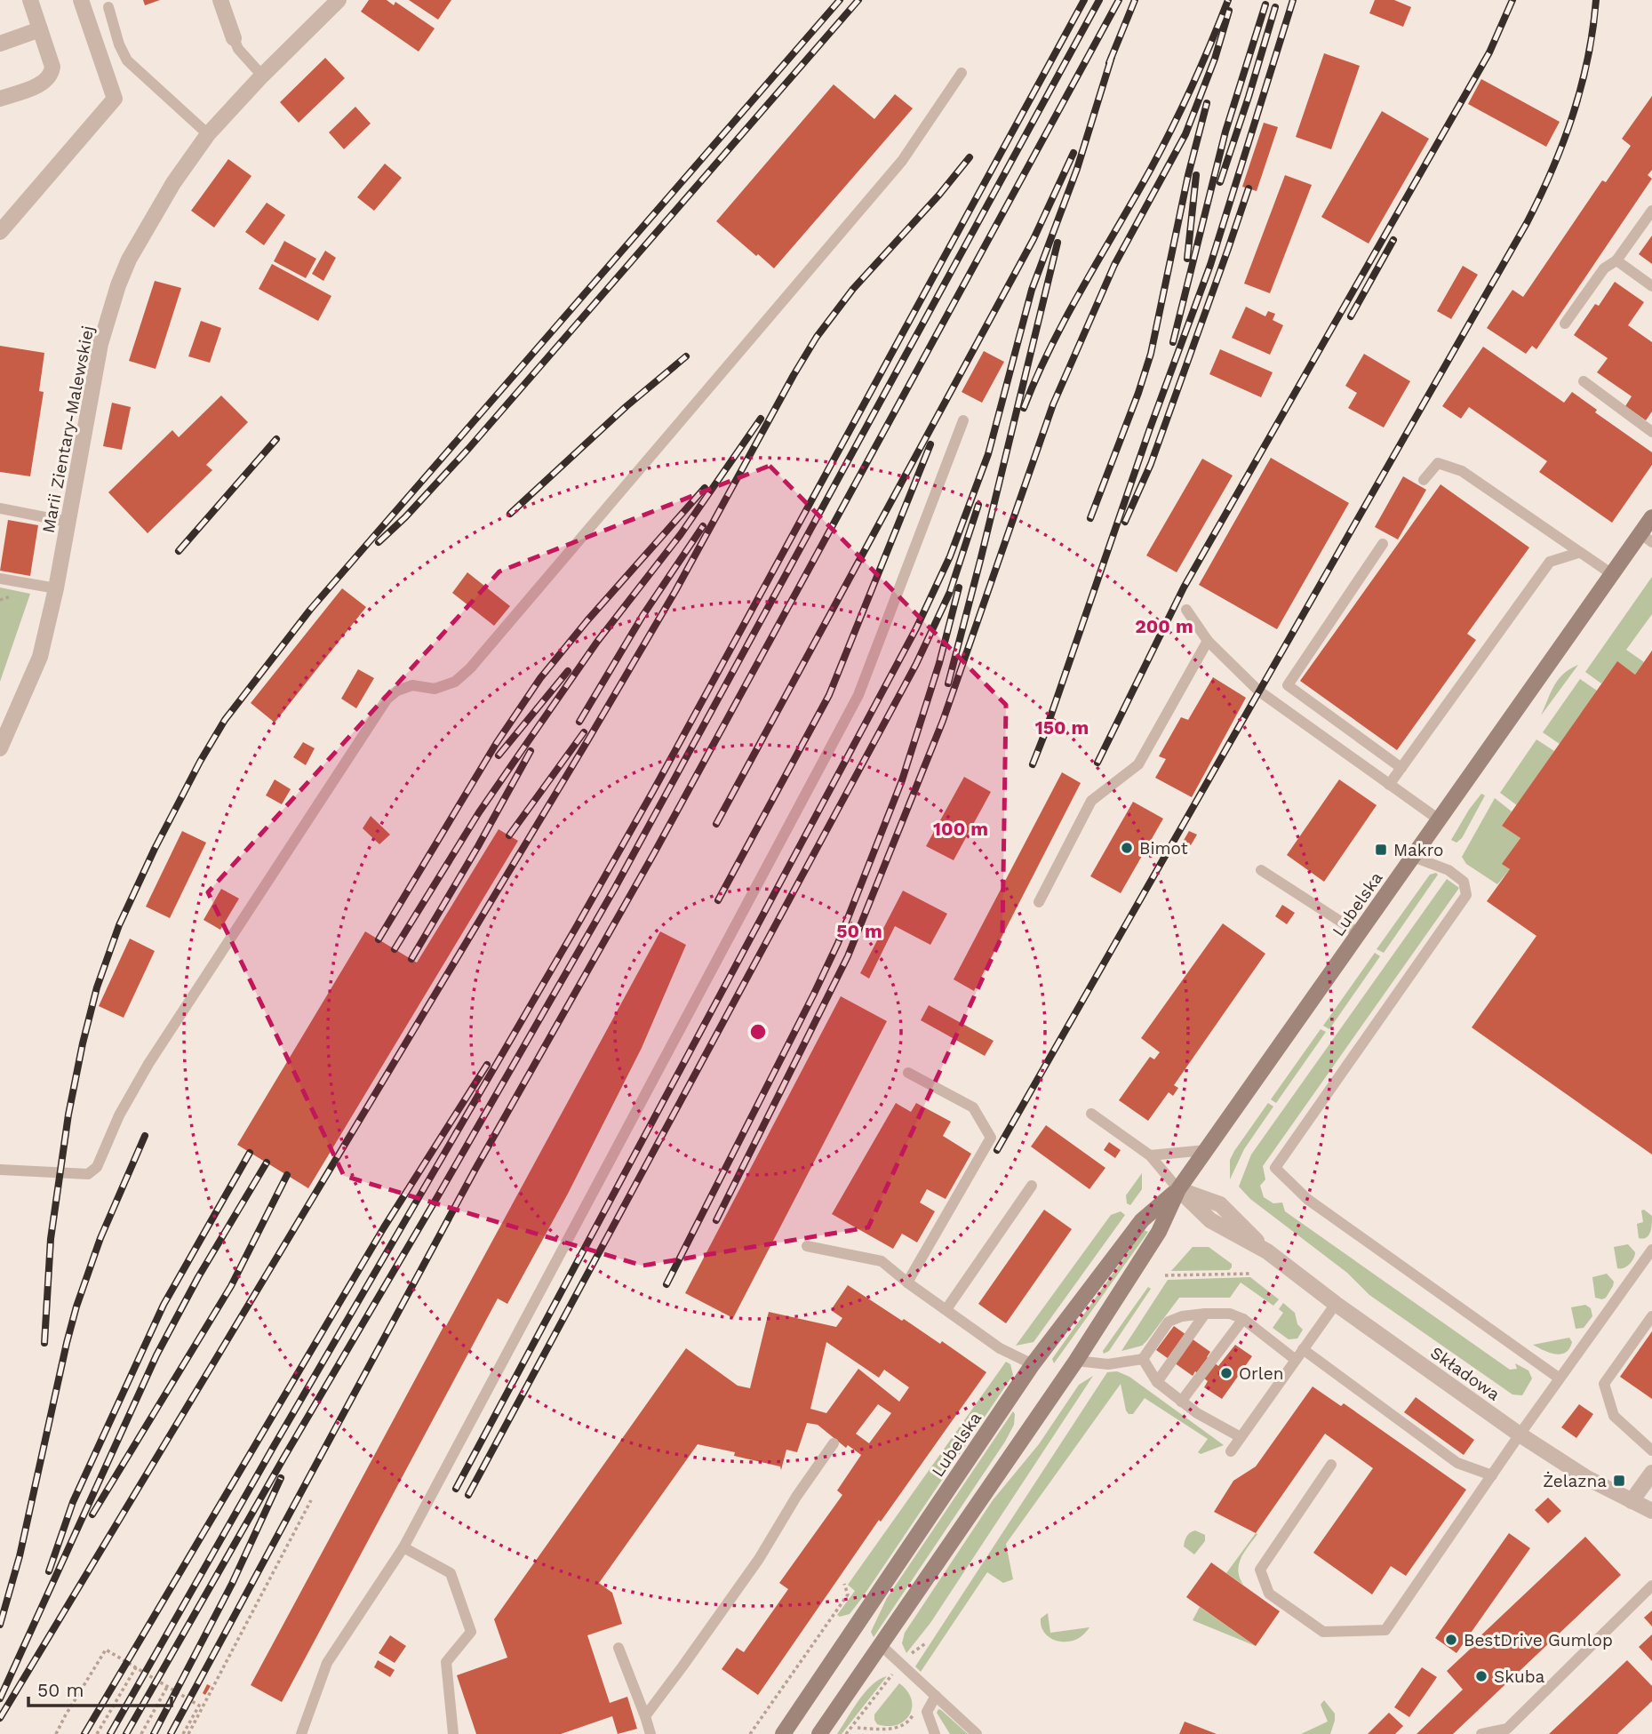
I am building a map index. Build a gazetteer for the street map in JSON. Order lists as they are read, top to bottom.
{
  "streets": {
    "street": ["Marii Zientary-Malewskiej", "Lubelska", "Składowa"]
  },
  "crossings": [
    ["Lubelska", "Składowa"]
  ],
  "places": {
    "other": [
      "Bimot",
      "Orlen",
      "BestDrive Gumlop",
      "Skuba"
    ],
    "transit": ["Makro", "Żelazna"]
  },
  "scale_bar": "50 m",
  "rings": [
    "200 m",
    "150 m",
    "100 m",
    "50 m"
  ]
}
